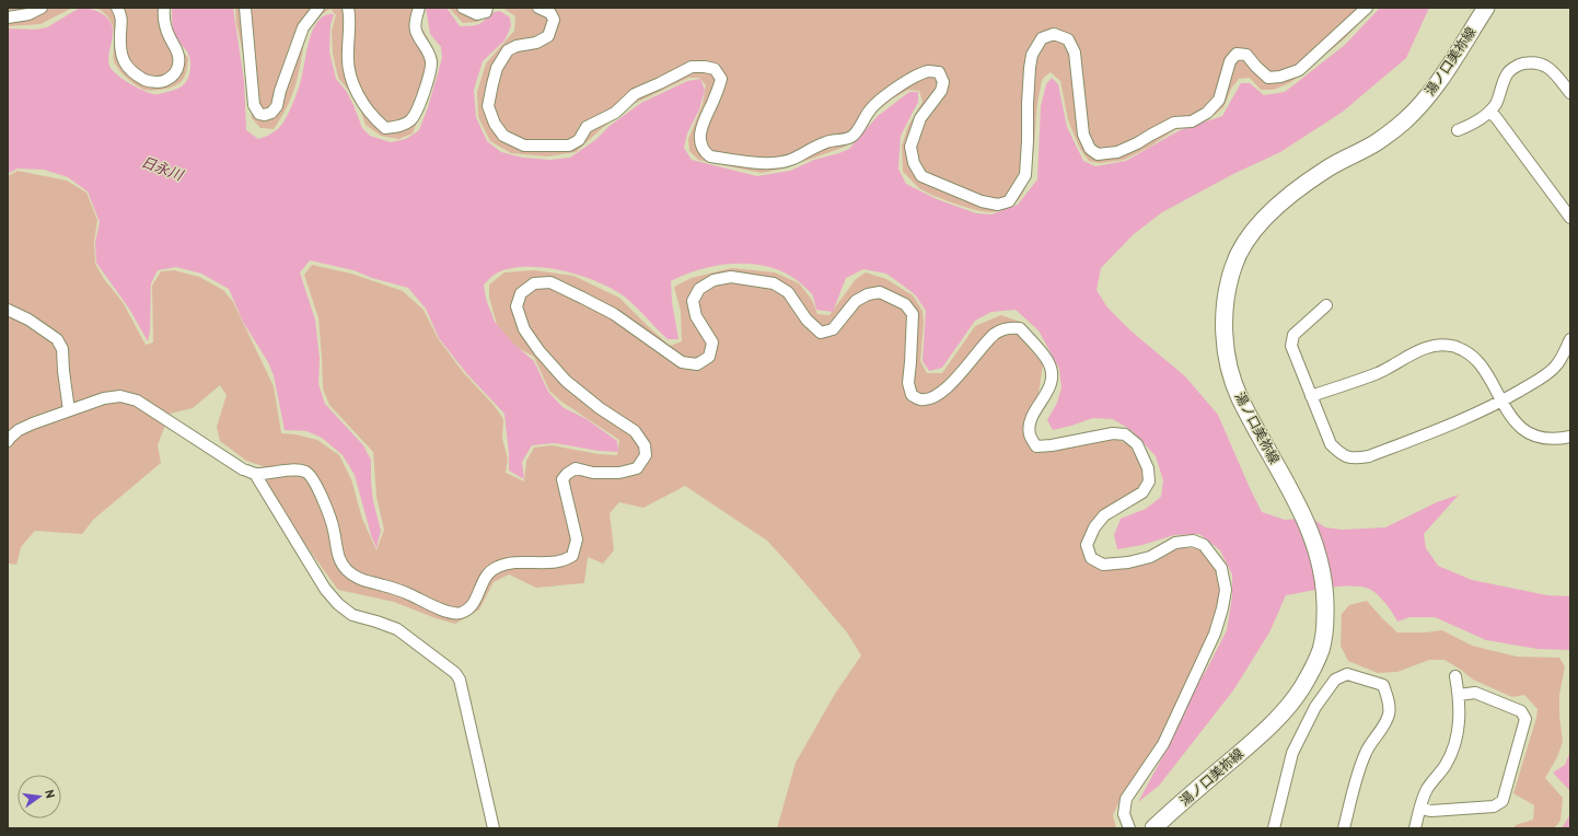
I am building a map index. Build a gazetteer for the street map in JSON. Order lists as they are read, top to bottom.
{
  "streets": {
    "main road": ["湯ノ口美祢線"]
  },
  "water": ["日永川"],
  "north": "right"
}
